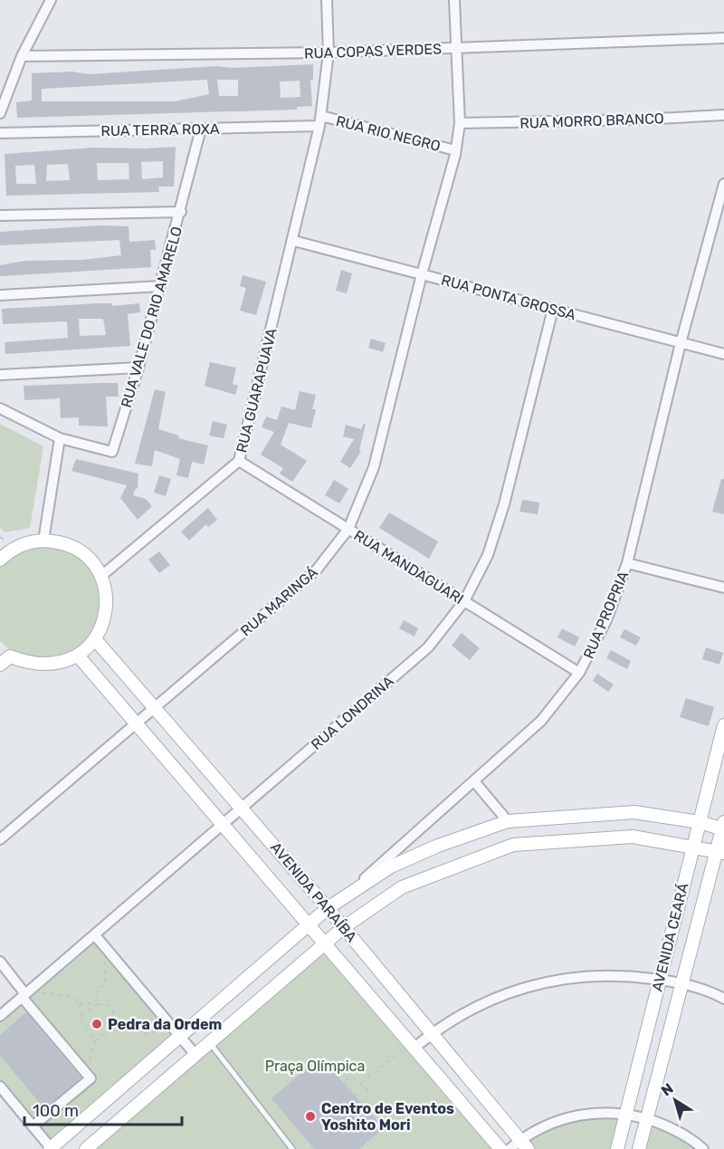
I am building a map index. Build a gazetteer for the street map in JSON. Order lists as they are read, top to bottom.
{
  "streets": {
    "street": [
      "RUA COPAS VERDES",
      "RUA MORRO BRANCO",
      "RUA TERRA ROXA",
      "RUA RIO NEGRO",
      "RUA PONTA GROSSA",
      "RUA VALE DO RIO AMARELO",
      "RUA GUARAPUAVA",
      "RUA MANDAGUARI",
      "RUA MARINGÁ",
      "RUA PROPRIA",
      "RUA LONDRINA",
      "AVENIDA PARAÍBA",
      "AVENIDA CEARÁ"
    ]
  },
  "crossings": [
    ["RUA COPAS VERDES", "RUA GUARAPUAVA"],
    ["RUA COPAS VERDES", "RUA MARINGÁ"],
    ["RUA MORRO BRANCO", "RUA MARINGÁ"],
    ["RUA TERRA ROXA", "RUA RIO NEGRO"],
    ["RUA TERRA ROXA", "RUA VALE DO RIO AMARELO"],
    ["RUA TERRA ROXA", "RUA GUARAPUAVA"],
    ["RUA RIO NEGRO", "RUA GUARAPUAVA"],
    ["RUA RIO NEGRO", "RUA MARINGÁ"],
    ["RUA PONTA GROSSA", "RUA GUARAPUAVA"],
    ["RUA PONTA GROSSA", "RUA MARINGÁ"],
    ["RUA PONTA GROSSA", "RUA PROPRIA"],
    ["RUA PONTA GROSSA", "RUA LONDRINA"],
    ["RUA GUARAPUAVA", "RUA MANDAGUARI"],
    ["RUA MANDAGUARI", "RUA MARINGÁ"],
    ["RUA MANDAGUARI", "RUA PROPRIA"],
    ["RUA MANDAGUARI", "RUA LONDRINA"],
    ["RUA MARINGÁ", "AVENIDA PARAÍBA"],
    ["RUA LONDRINA", "AVENIDA PARAÍBA"]
  ],
  "parks": ["Praça Olímpica"],
  "places": ["Pedra da Ordem", "Centro de Eventos Yoshito Mori"],
  "scale_bar": "100 m",
  "north": "top left"
}
